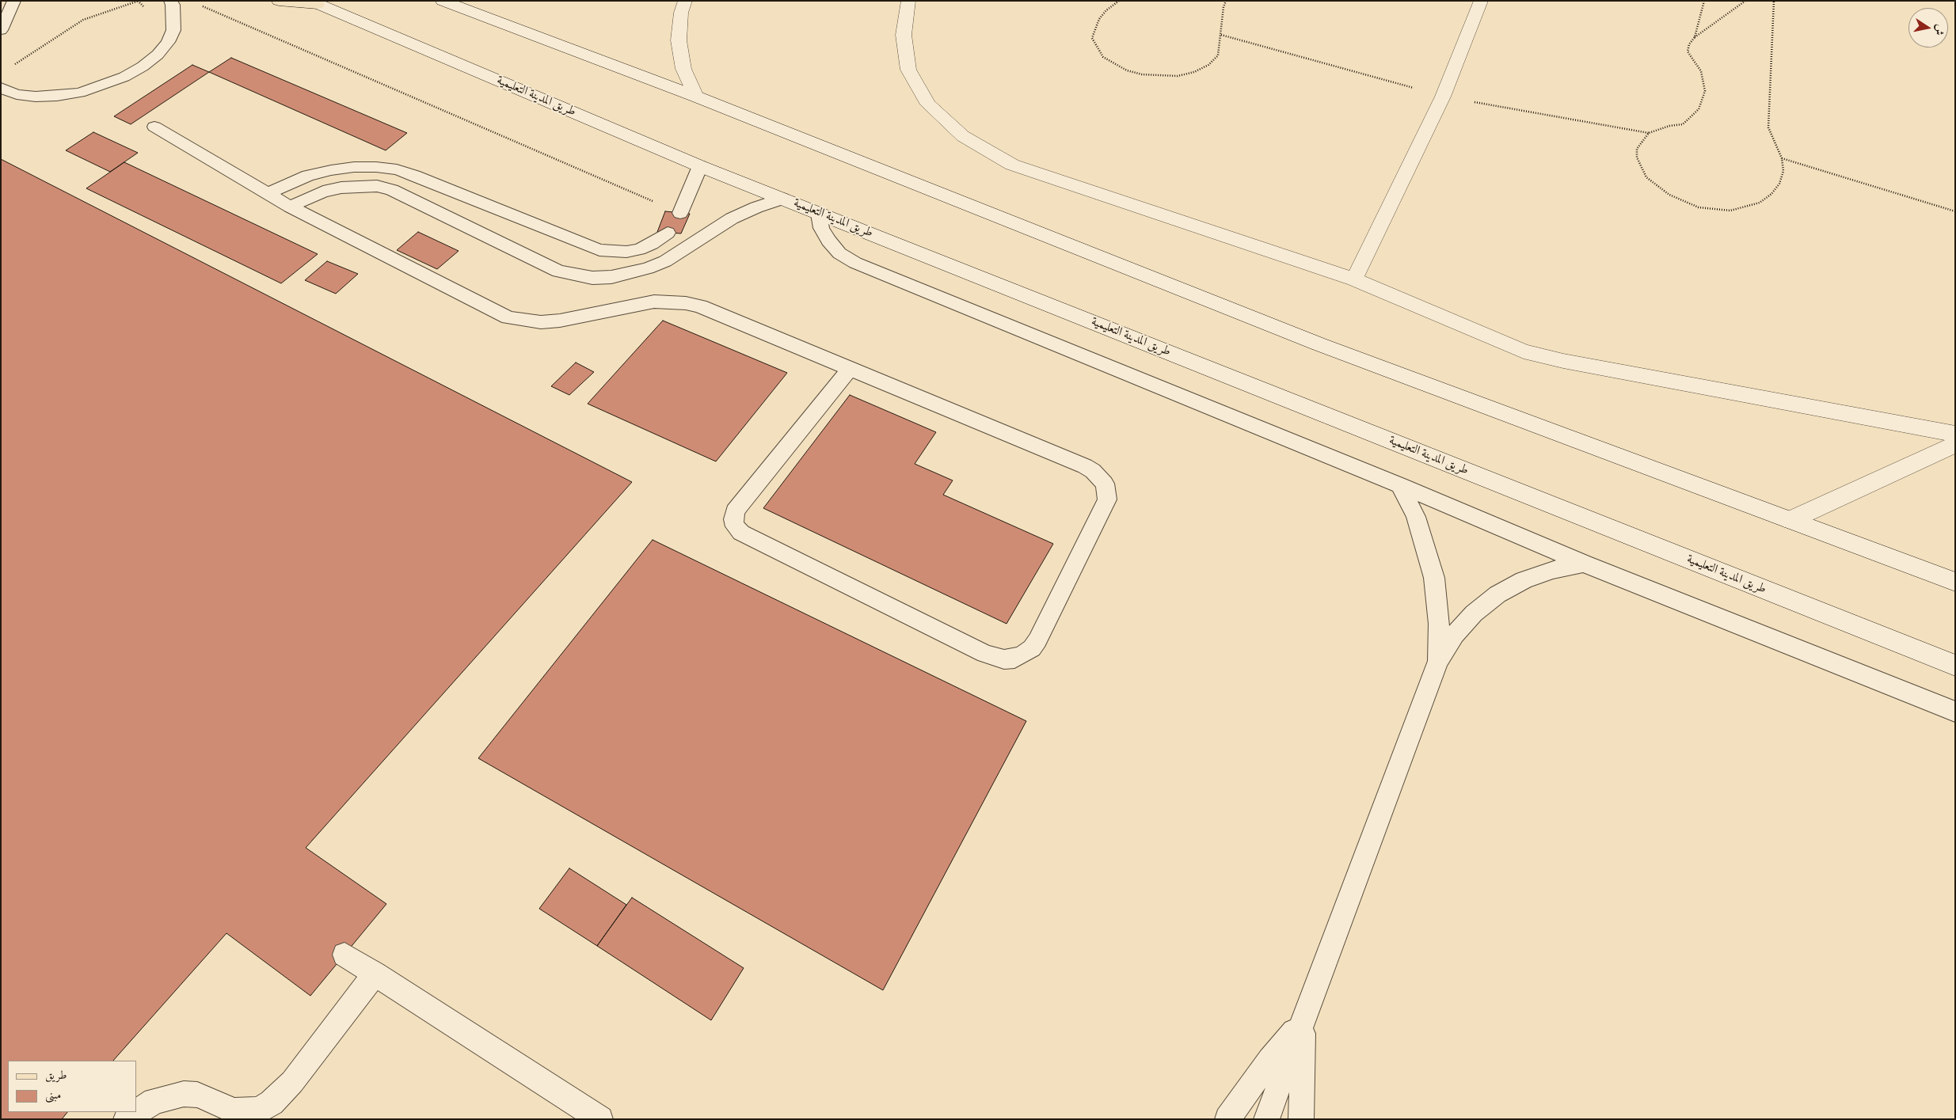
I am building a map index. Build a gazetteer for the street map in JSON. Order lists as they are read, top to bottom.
{
  "streets": {
    "street": ["طريق المدينة التعليمية"]
  },
  "legend": ["طريق", "مبنى"],
  "north": "right"
}
